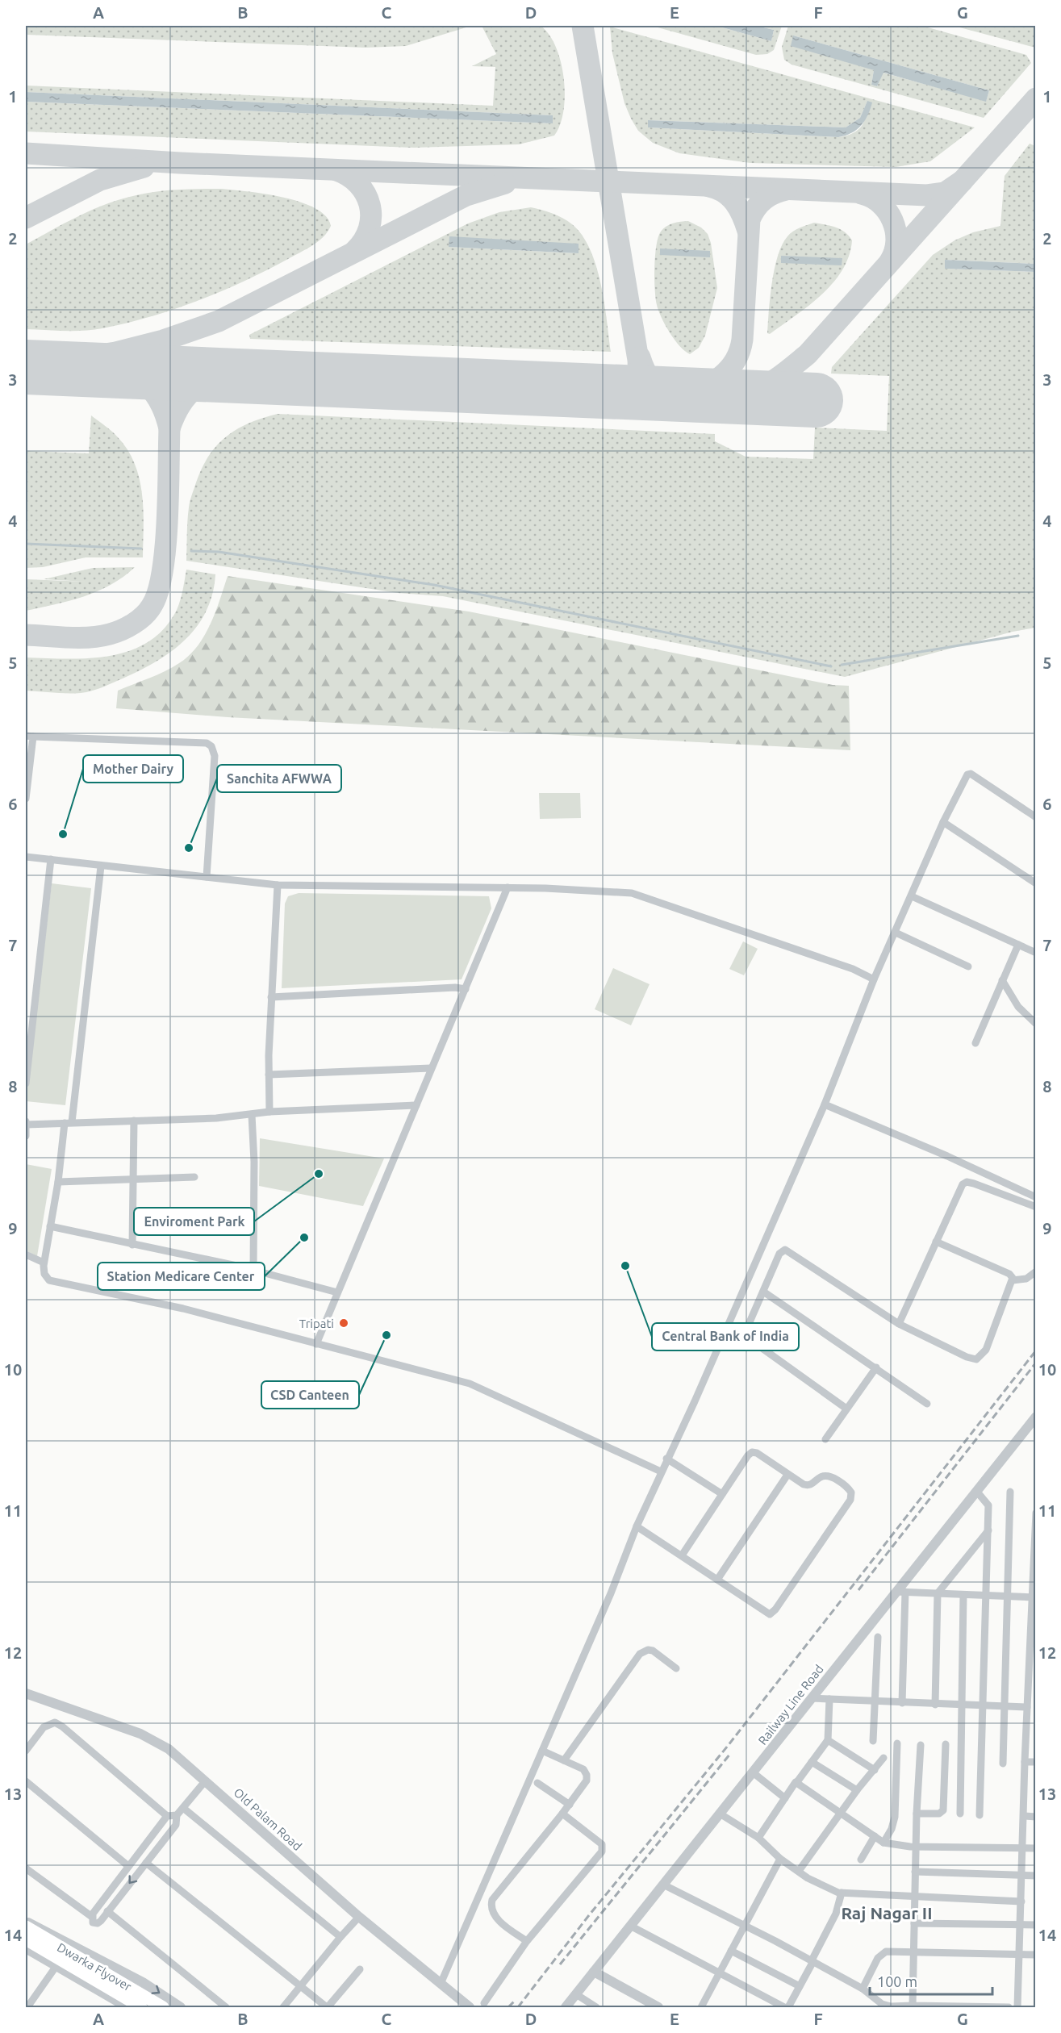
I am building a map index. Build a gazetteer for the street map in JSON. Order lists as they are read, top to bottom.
{
  "streets": {
    "main road": ["Dwarka Flyover"],
    "street": ["Railway Line Road", "Old Palam Road"]
  },
  "districts": ["Raj Nagar II"],
  "places": [
    "Mother Dairy",
    "Sanchita AFWWA",
    "Enviroment Park",
    "Station Medicare Center",
    "Central Bank of India",
    "Tripati",
    "CSD Canteen"
  ],
  "scale_bar": "100 m",
  "grid": {
    "columns": [
      "A",
      "B",
      "C",
      "D",
      "E",
      "F",
      "G"
    ],
    "rows": [
      "1",
      "2",
      "3",
      "4",
      "5",
      "6",
      "7",
      "8",
      "9",
      "10",
      "11",
      "12",
      "13",
      "14"
    ]
  }
}
